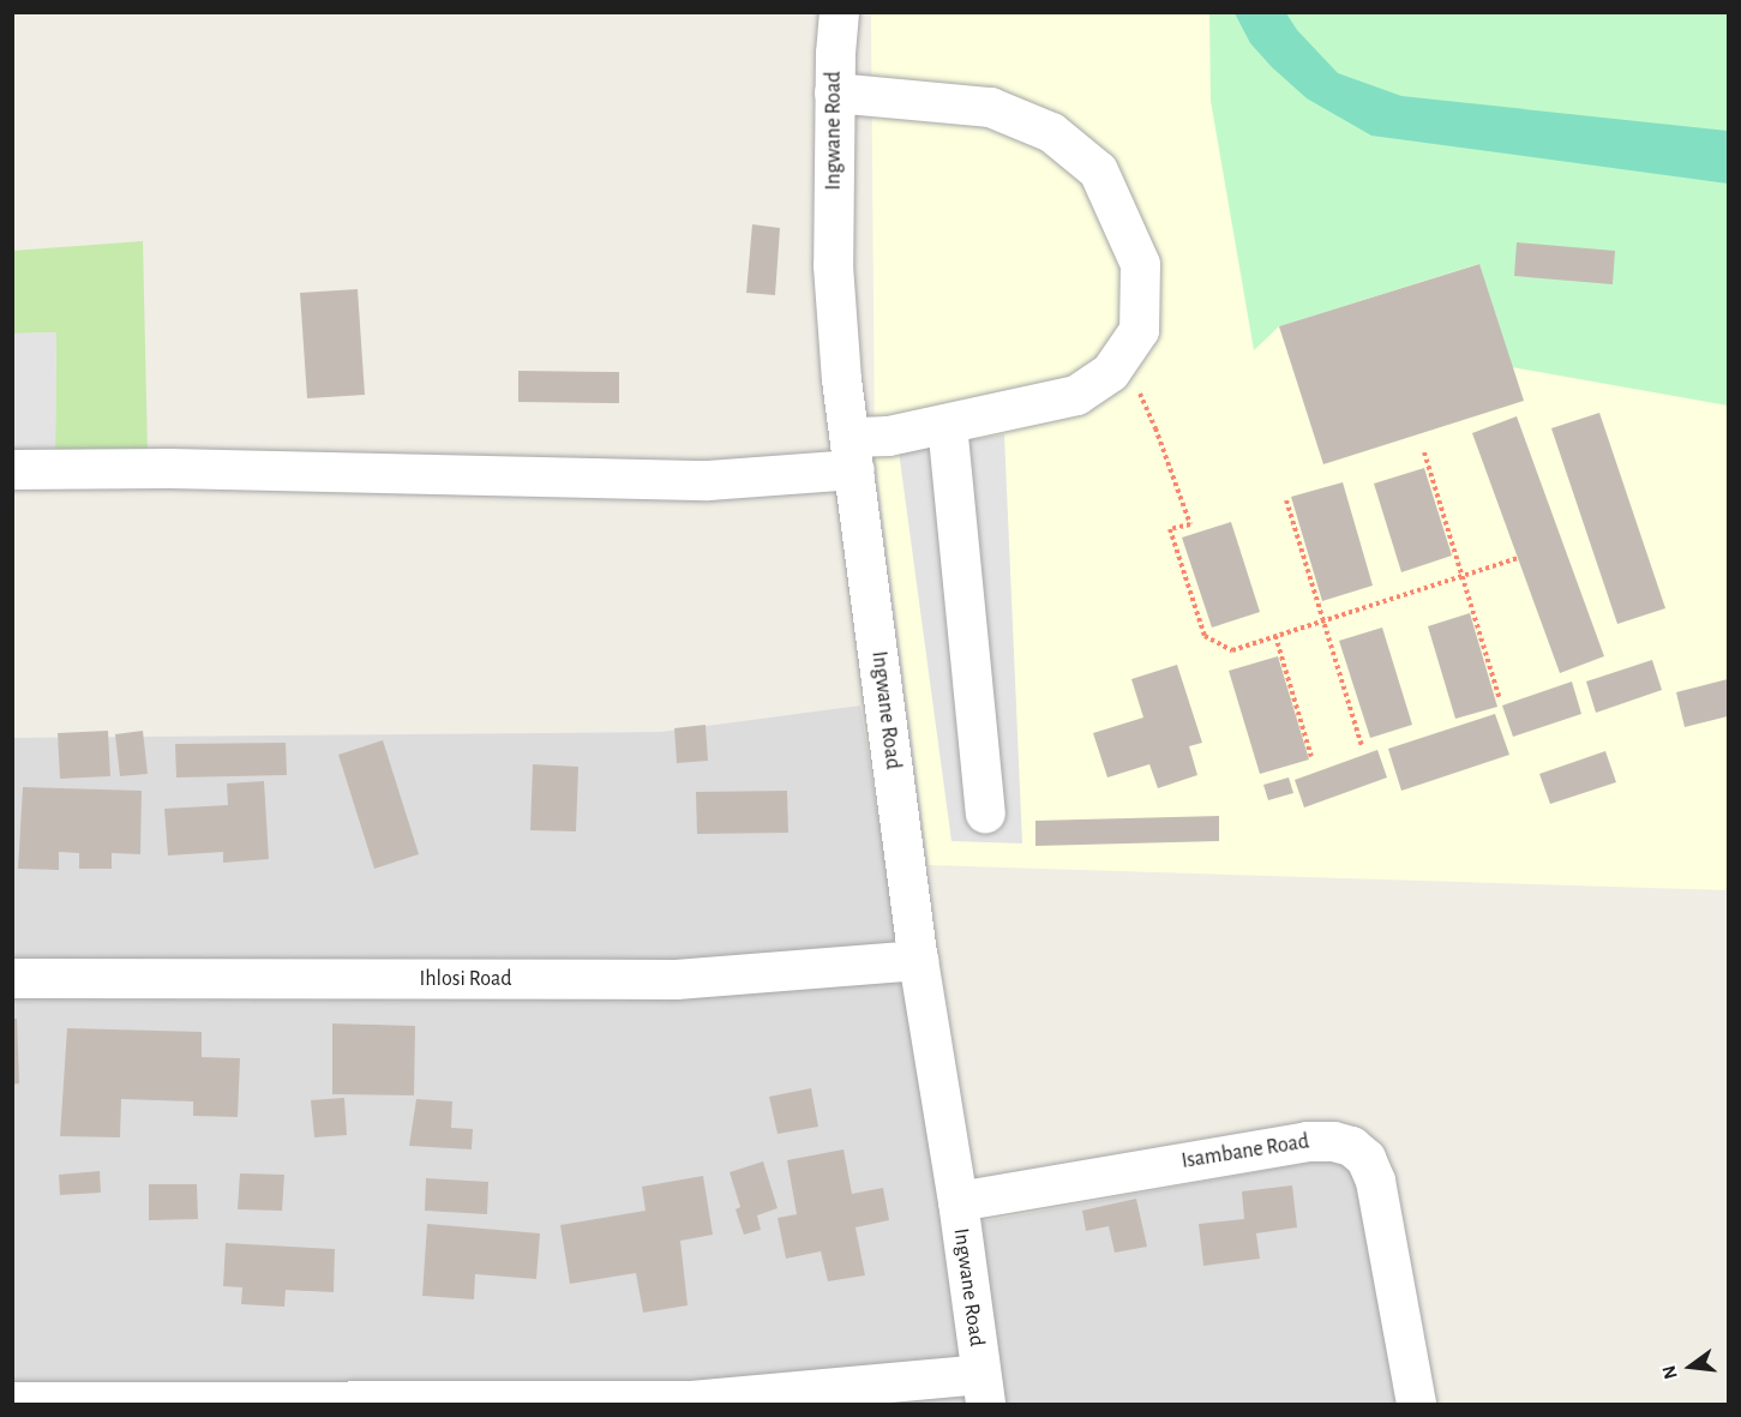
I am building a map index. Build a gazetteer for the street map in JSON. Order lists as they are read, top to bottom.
{
  "streets": {
    "street": ["Ingwane Road", "Ihlosi Road", "Isambane Road"]
  },
  "crossings": [
    ["Ingwane Road", "Ihlosi Road"],
    ["Ingwane Road", "Isambane Road"]
  ],
  "north": "left"
}
